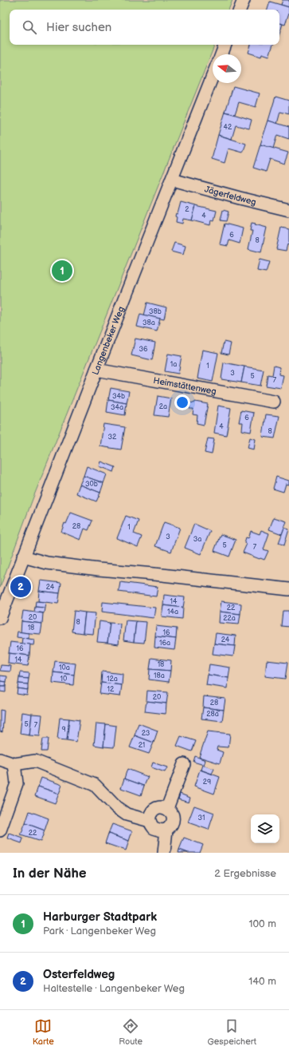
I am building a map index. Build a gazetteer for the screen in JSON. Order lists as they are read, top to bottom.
{
  "streets": {
    "street": ["Jägerfeldweg", "Langenbeker Weg", "Heimstättenweg"]
  },
  "crossings": [
    ["Jägerfeldweg", "Langenbeker Weg"],
    ["Langenbeker Weg", "Heimstättenweg"]
  ],
  "house_numbers": [
    "42",
    "2",
    "4",
    "6",
    "8",
    "38b",
    "38a",
    "36",
    "1a",
    "1",
    "3",
    "5",
    "7",
    "34b",
    "2a",
    "34a",
    "6",
    "4",
    "8",
    "32",
    "30b",
    "28",
    "1",
    "3",
    "3a",
    "5",
    "7",
    "24",
    "14",
    "22",
    "14a",
    "20",
    "22a",
    "8",
    "18",
    "16",
    "24",
    "16a",
    "16",
    "14",
    "18",
    "10a",
    "18a",
    "10",
    "12a",
    "12",
    "20",
    "28",
    "28a",
    "5",
    "7",
    "9",
    "23",
    "21",
    "29",
    "31",
    "22"
  ],
  "north": "left",
  "page": {
    "search": "Hier suchen",
    "pins": ["1", "2"],
    "heading": ["In der Nähe", "2 Ergebnisse"],
    "list": [
      {
        "mark": "1",
        "name": "Harburger Stadtpark",
        "note": "Park · Langenbeker Weg",
        "value": "100 m"
      },
      {
        "mark": "2",
        "name": "Osterfeldweg",
        "note": "Haltestelle · Langenbeker Weg",
        "value": "140 m"
      }
    ],
    "nav": ["Karte", "Route", "Gespeichert"]
  }
}
